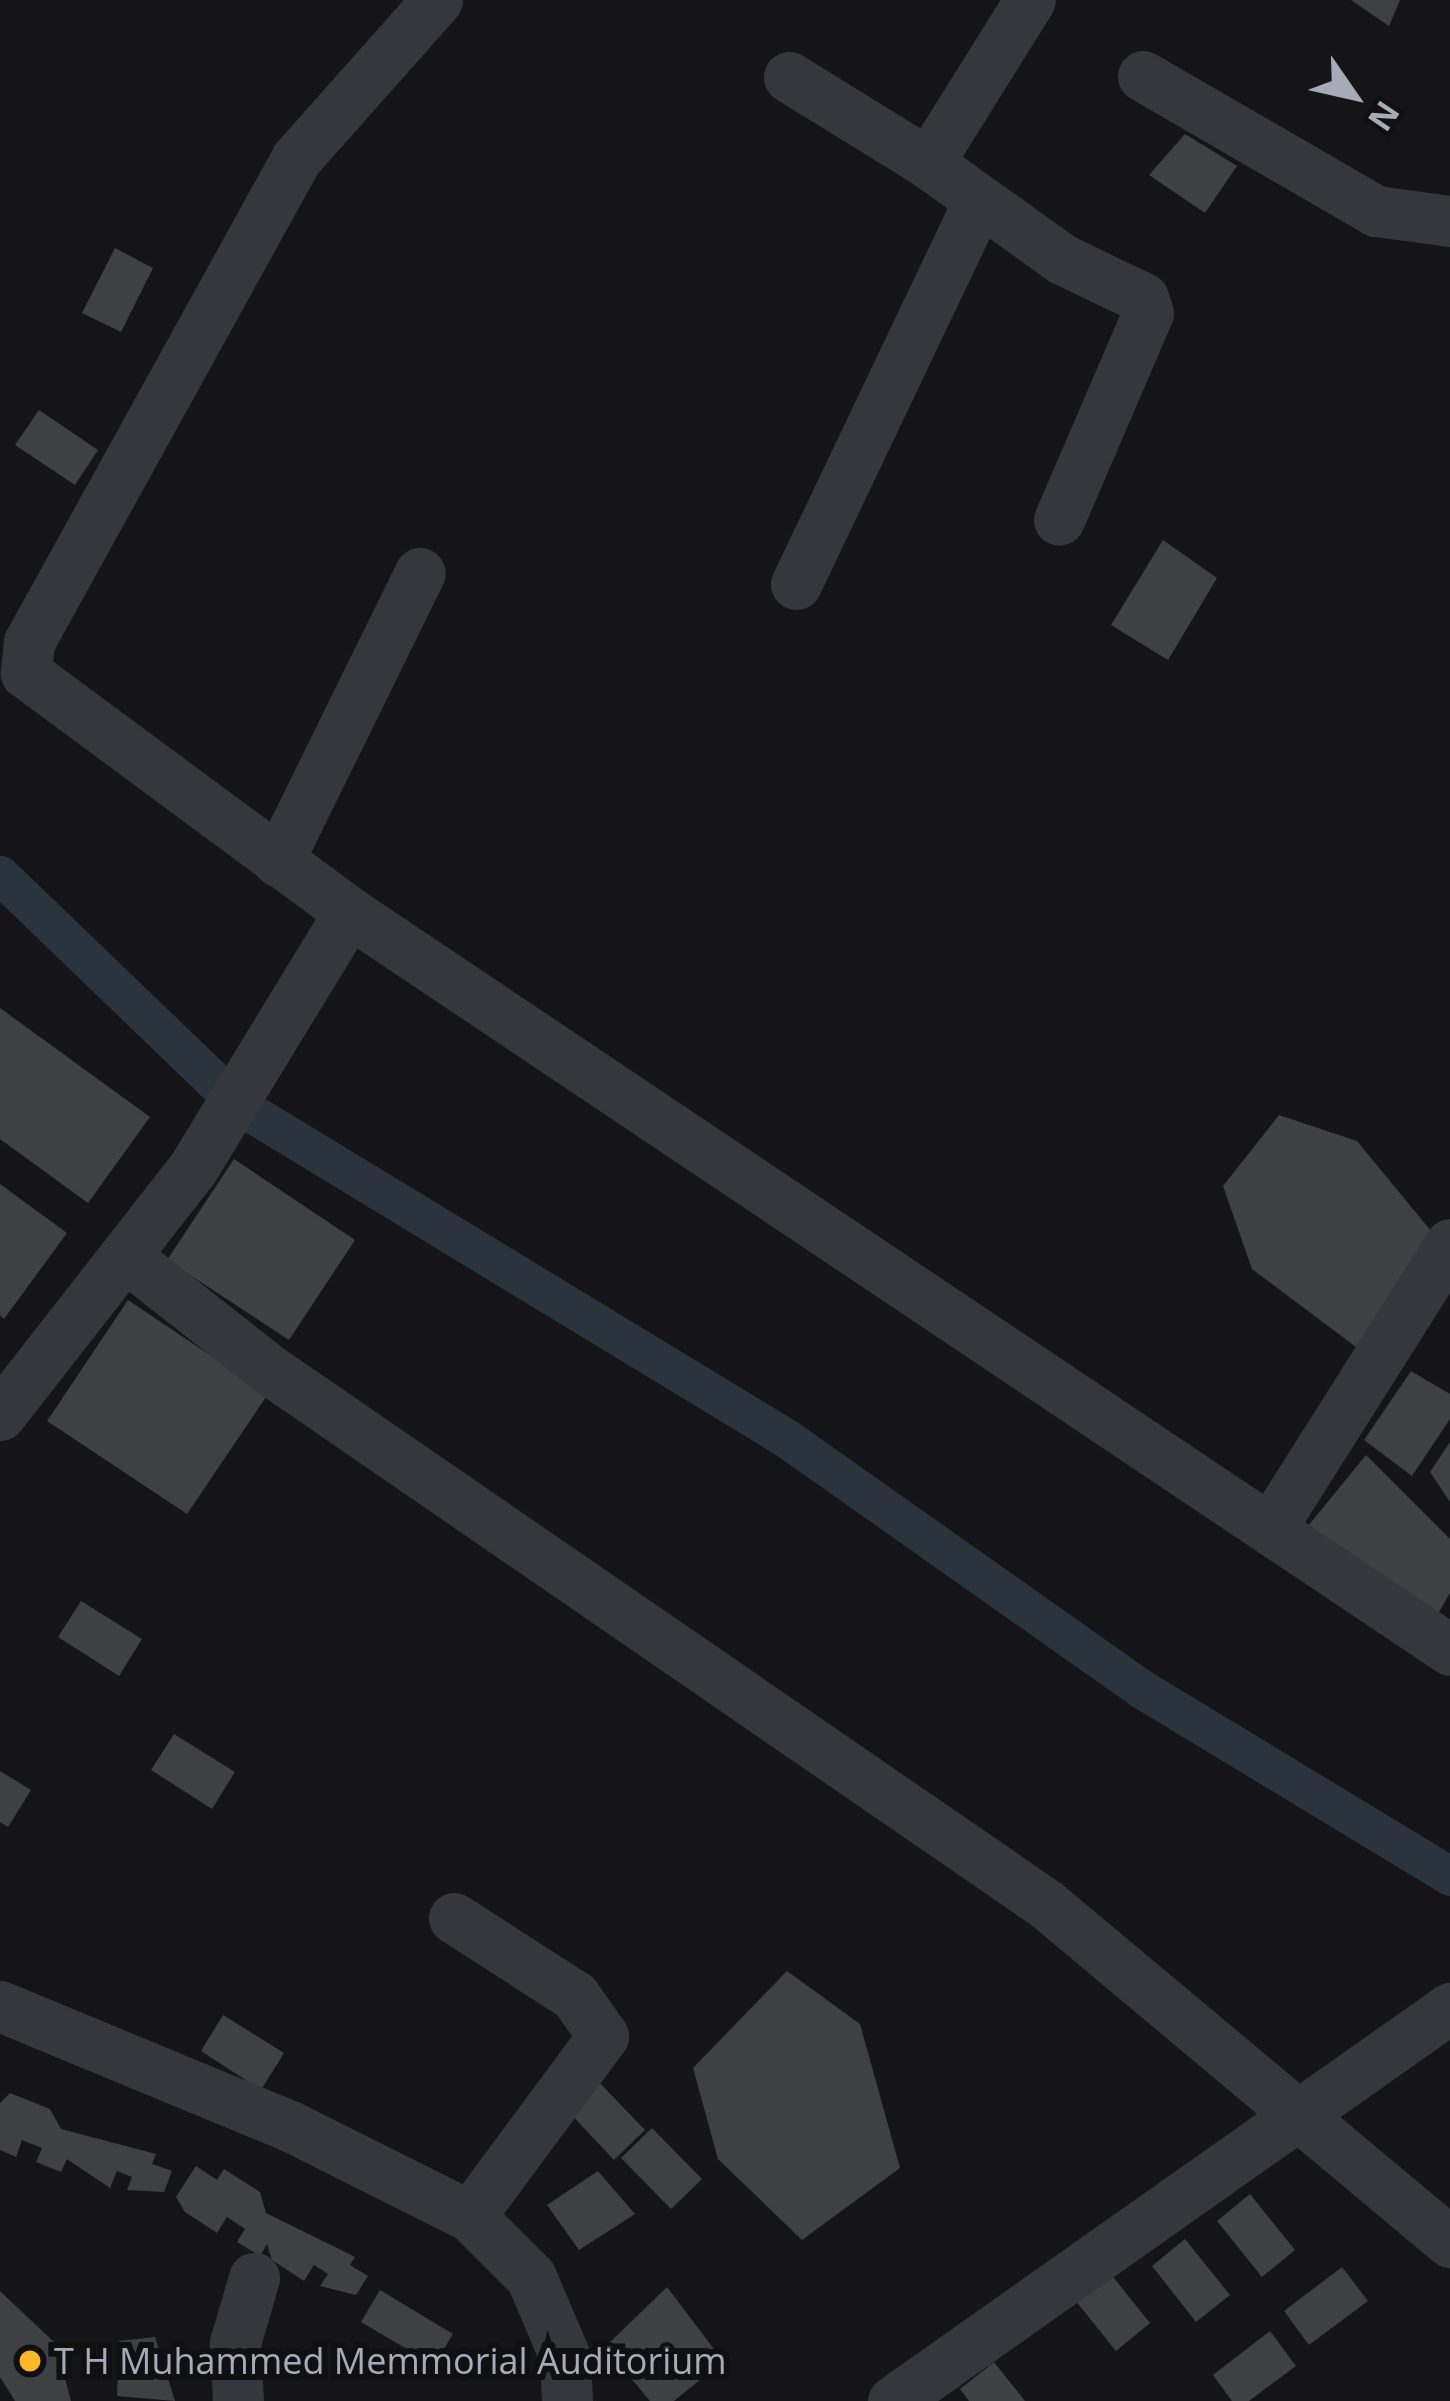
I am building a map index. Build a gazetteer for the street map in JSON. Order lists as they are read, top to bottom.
{
  "places": ["T H Muhammed Memmorial Auditorium"],
  "north": "bottom right"
}
